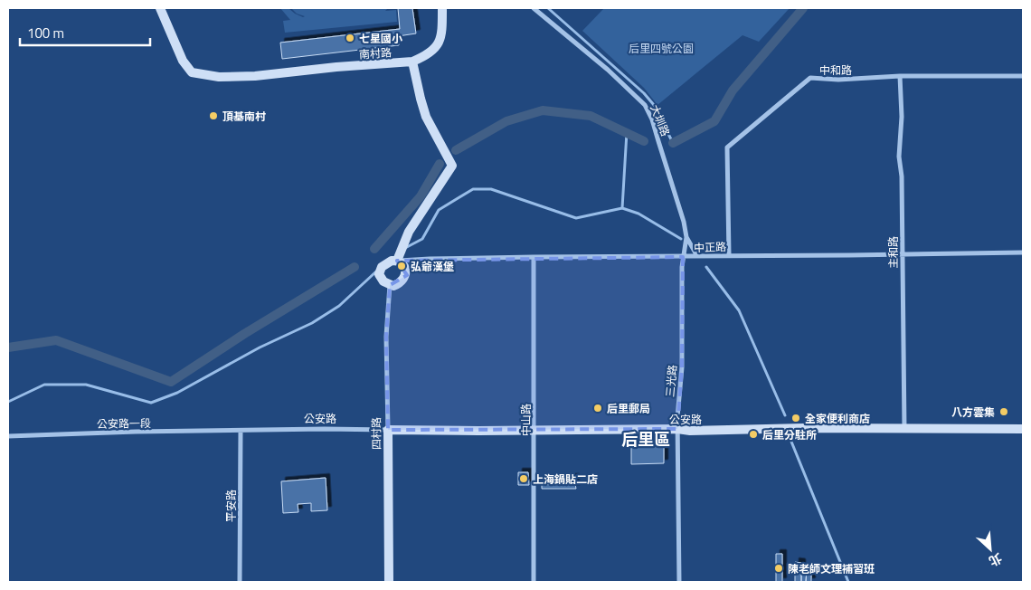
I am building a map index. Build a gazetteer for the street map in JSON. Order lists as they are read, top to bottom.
{
  "streets": {
    "main road": ["南村路", "公安路", "四村路"],
    "street": [
      "中和路",
      "大圳路",
      "中正路",
      "主和路",
      "三光路",
      "中山路",
      "公安路一段",
      "平安路"
    ]
  },
  "crossings": [
    ["中和路", "中正路"],
    ["中和路", "主和路"],
    ["大圳路", "中正路"],
    ["大圳路", "三光路"],
    ["中正路", "主和路"],
    ["中正路", "三光路"],
    ["中正路", "中山路"],
    ["中正路", "四村路"],
    ["主和路", "公安路"],
    ["三光路", "公安路"],
    ["公安路", "中山路"],
    ["公安路", "公安路一段"],
    ["公安路", "四村路"],
    ["公安路", "平安路"],
    ["公安路一段", "平安路"]
  ],
  "districts": ["后里區"],
  "parks": ["后里四號公園"],
  "places": [
    "七星國小",
    "頂基南村",
    "弘爺漢堡",
    "后里郵局",
    "八方雲集",
    "全家便利商店",
    "后里分駐所",
    "上海鍋貼二店",
    "陳老師文理補習班"
  ],
  "scale_bar": "100 m",
  "north": "bottom right"
}
